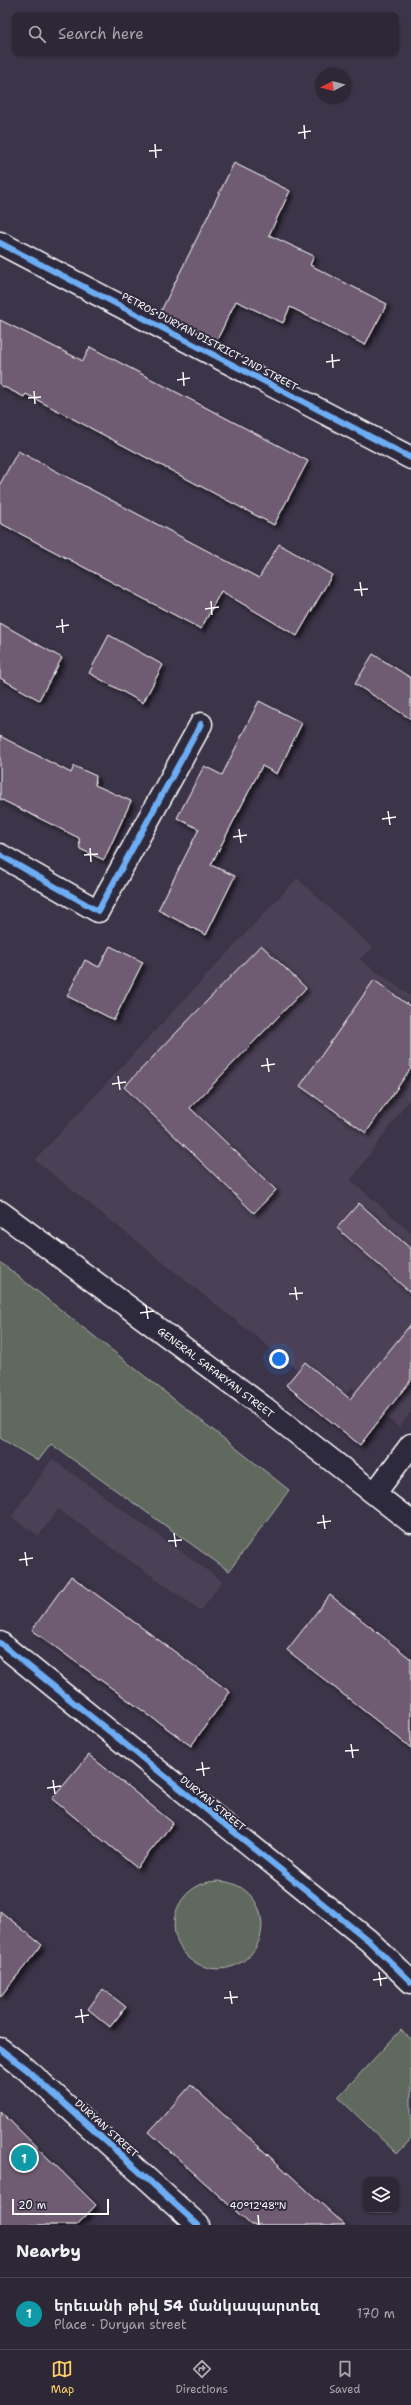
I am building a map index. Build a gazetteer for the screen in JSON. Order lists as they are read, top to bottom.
{
  "streets": {
    "street": ["PETROS DURYAN DISTRICT 2ND STREET", "GENERAL SAFARYAN STREET", "DURYAN STREET"]
  },
  "scale_bar": "20 m",
  "north": "left",
  "page": {
    "search": "Search here",
    "pins": "1",
    "scale": "20 m",
    "heading": "Nearby",
    "list": [
      {
        "mark": "1",
        "name": "երեւանի թիվ 54 մանկապարտեզ",
        "note": "Place · Duryan street",
        "value": "170 m"
      }
    ],
    "nav": ["Map", "Directions", "Saved"]
  },
  "coordinates": ["40°12'48\"N"]
}
